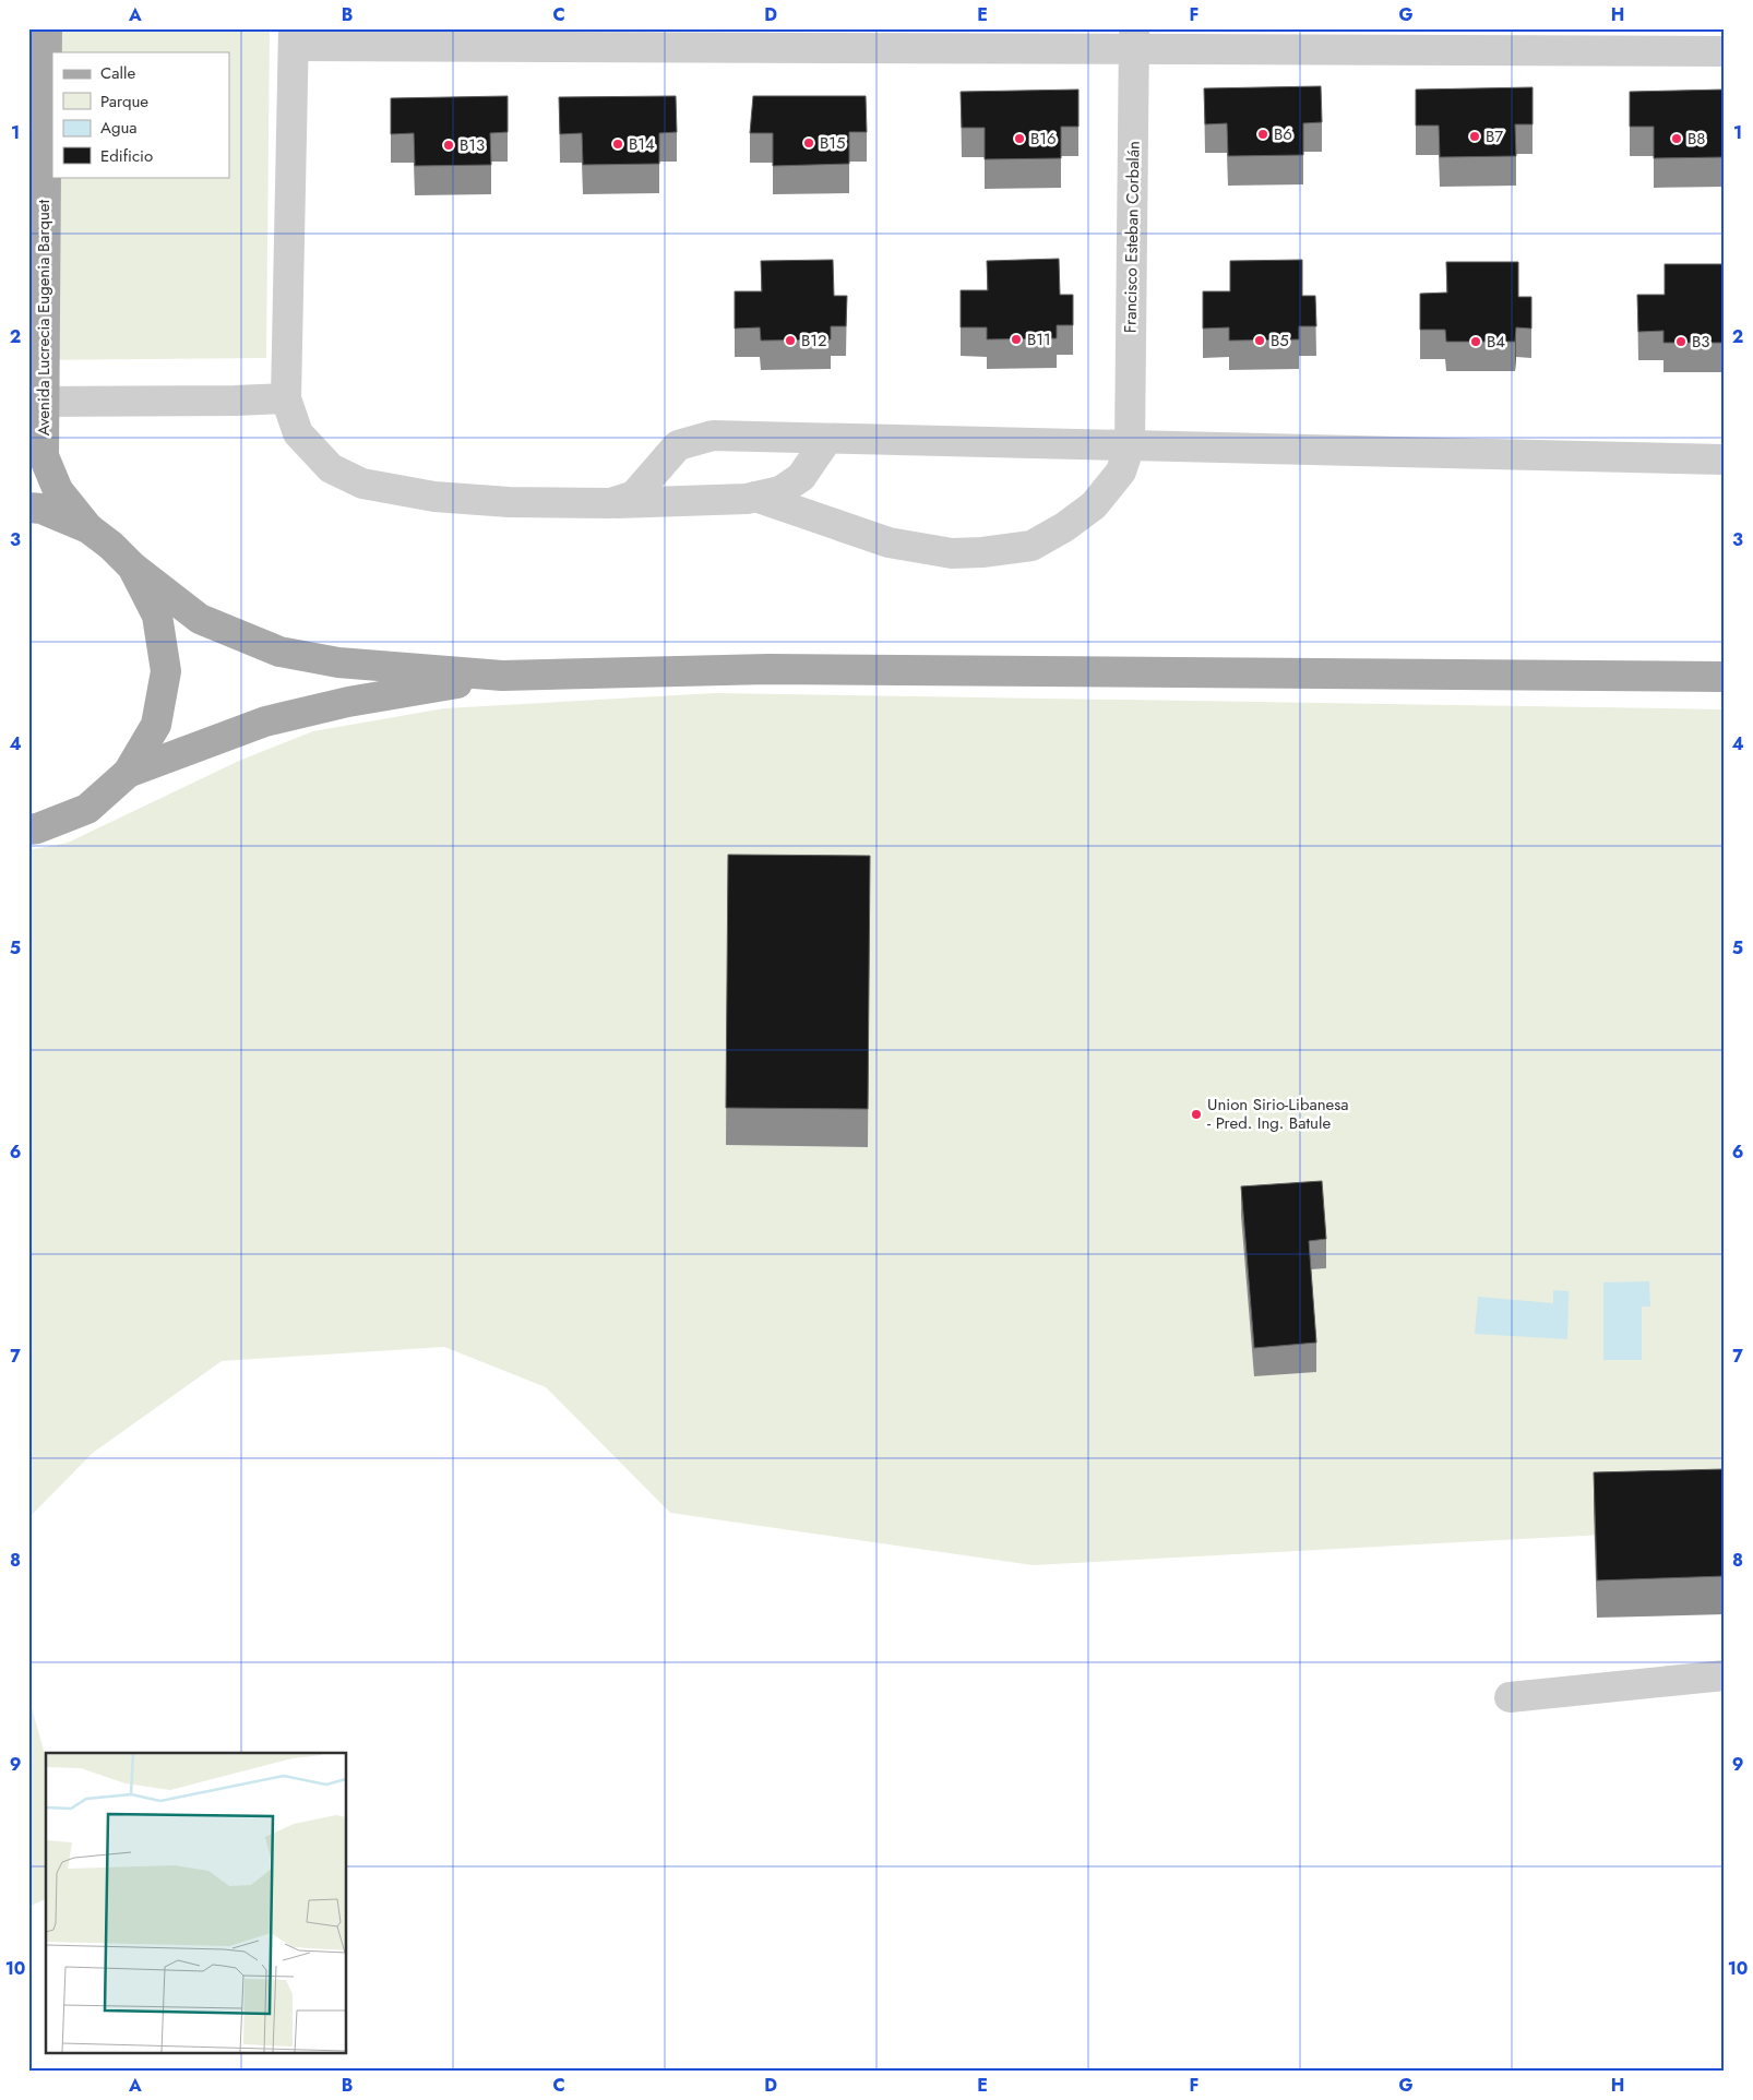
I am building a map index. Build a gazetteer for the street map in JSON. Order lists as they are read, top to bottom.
{
  "streets": {
    "main road": ["Avenida Lucrecia Eugenia Barquet"],
    "street": ["Francisco Esteban Corbalán"]
  },
  "places": [
    "B6",
    "B7",
    "B16",
    "B8",
    "B15",
    "B14",
    "B13",
    "B11",
    "B12",
    "B5",
    "B4",
    "B3",
    "Union Sirio-Libanesa - Pred. Ing. Batule"
  ],
  "legend": [
    "Calle",
    "Parque",
    "Agua",
    "Edificio"
  ],
  "grid": {
    "columns": [
      "A",
      "B",
      "C",
      "D",
      "E",
      "F",
      "G",
      "H"
    ],
    "rows": [
      "1",
      "2",
      "3",
      "4",
      "5",
      "6",
      "7",
      "8",
      "9",
      "10"
    ]
  }
}
